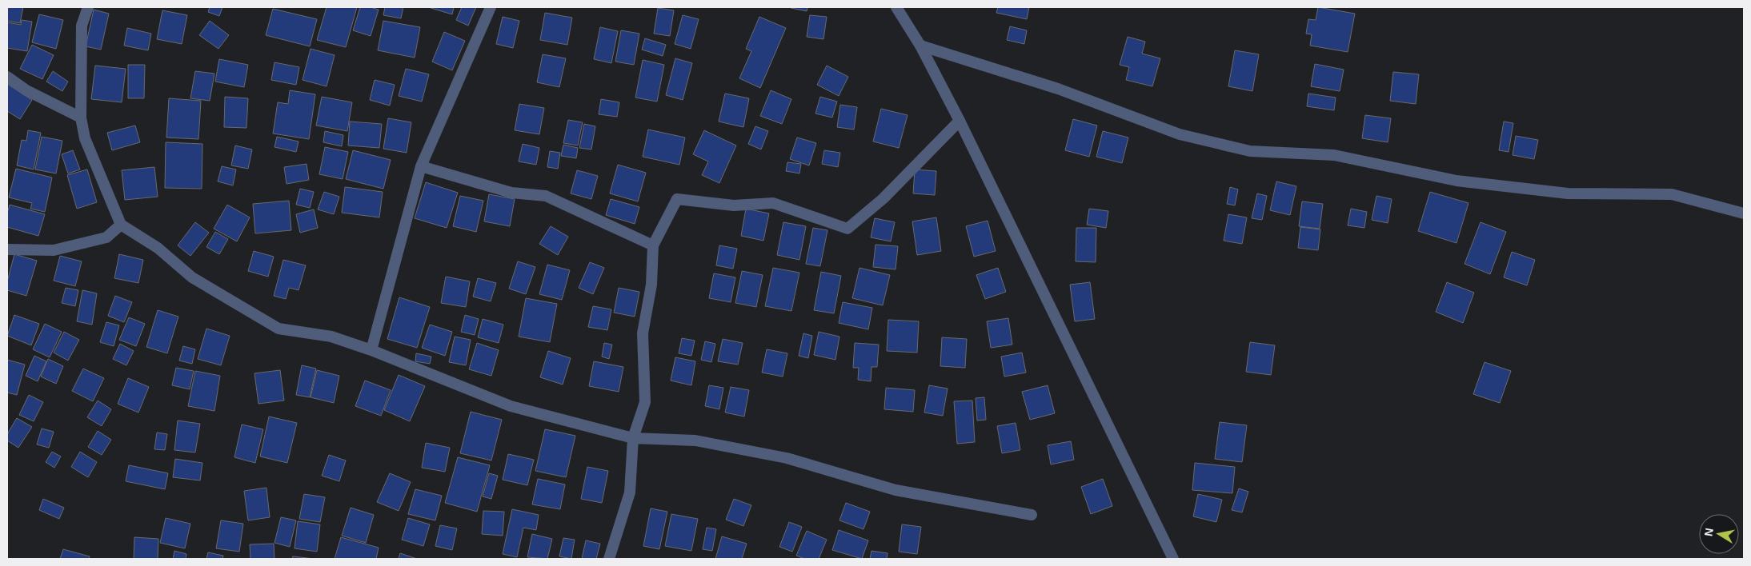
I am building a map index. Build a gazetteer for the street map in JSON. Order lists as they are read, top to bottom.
{
  "north": "left"
}
